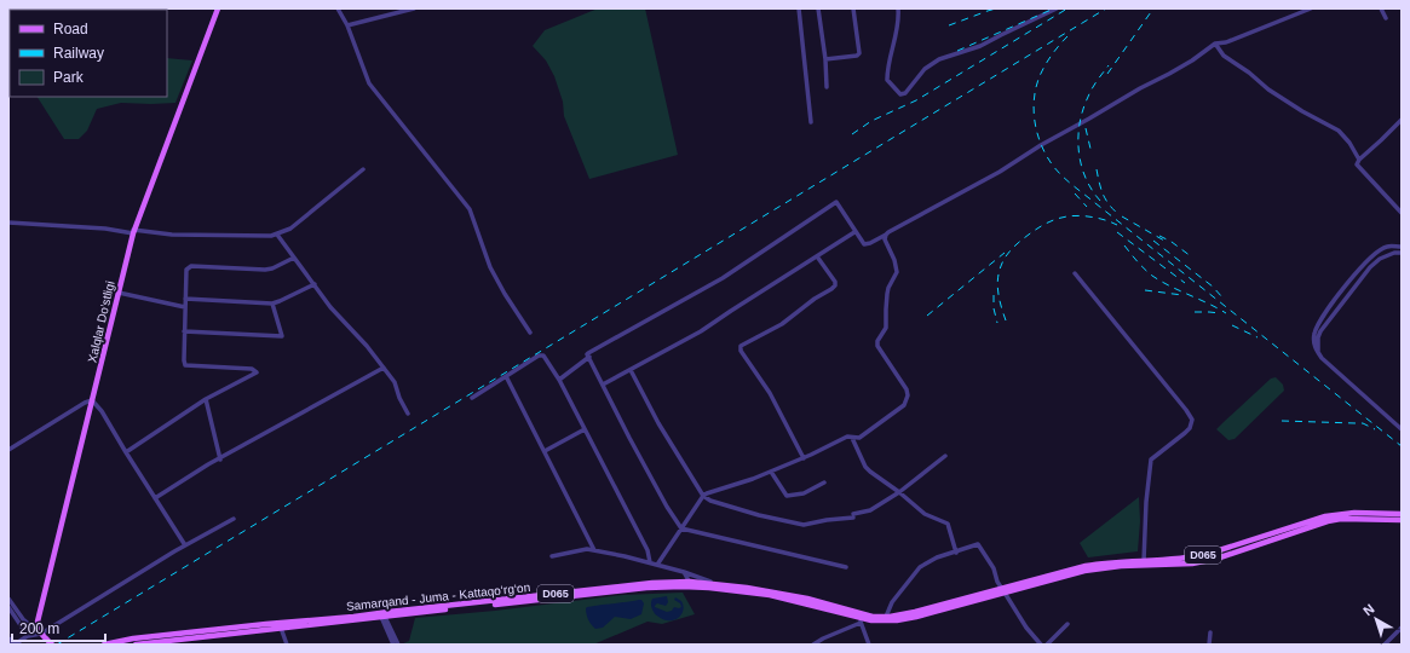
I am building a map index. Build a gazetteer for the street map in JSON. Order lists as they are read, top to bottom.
{
  "streets": {
    "main road": ["Xalqlar Do’stligi", "D065", "Samarqand - Juma - Kattaqo‘rg‘on"]
  },
  "crossings": [
    ["D065", "Samarqand - Juma - Kattaqo‘rg‘on"]
  ],
  "legend": ["Road", "Railway", "Park"],
  "scale_bar": "200 m",
  "north": "top left"
}
